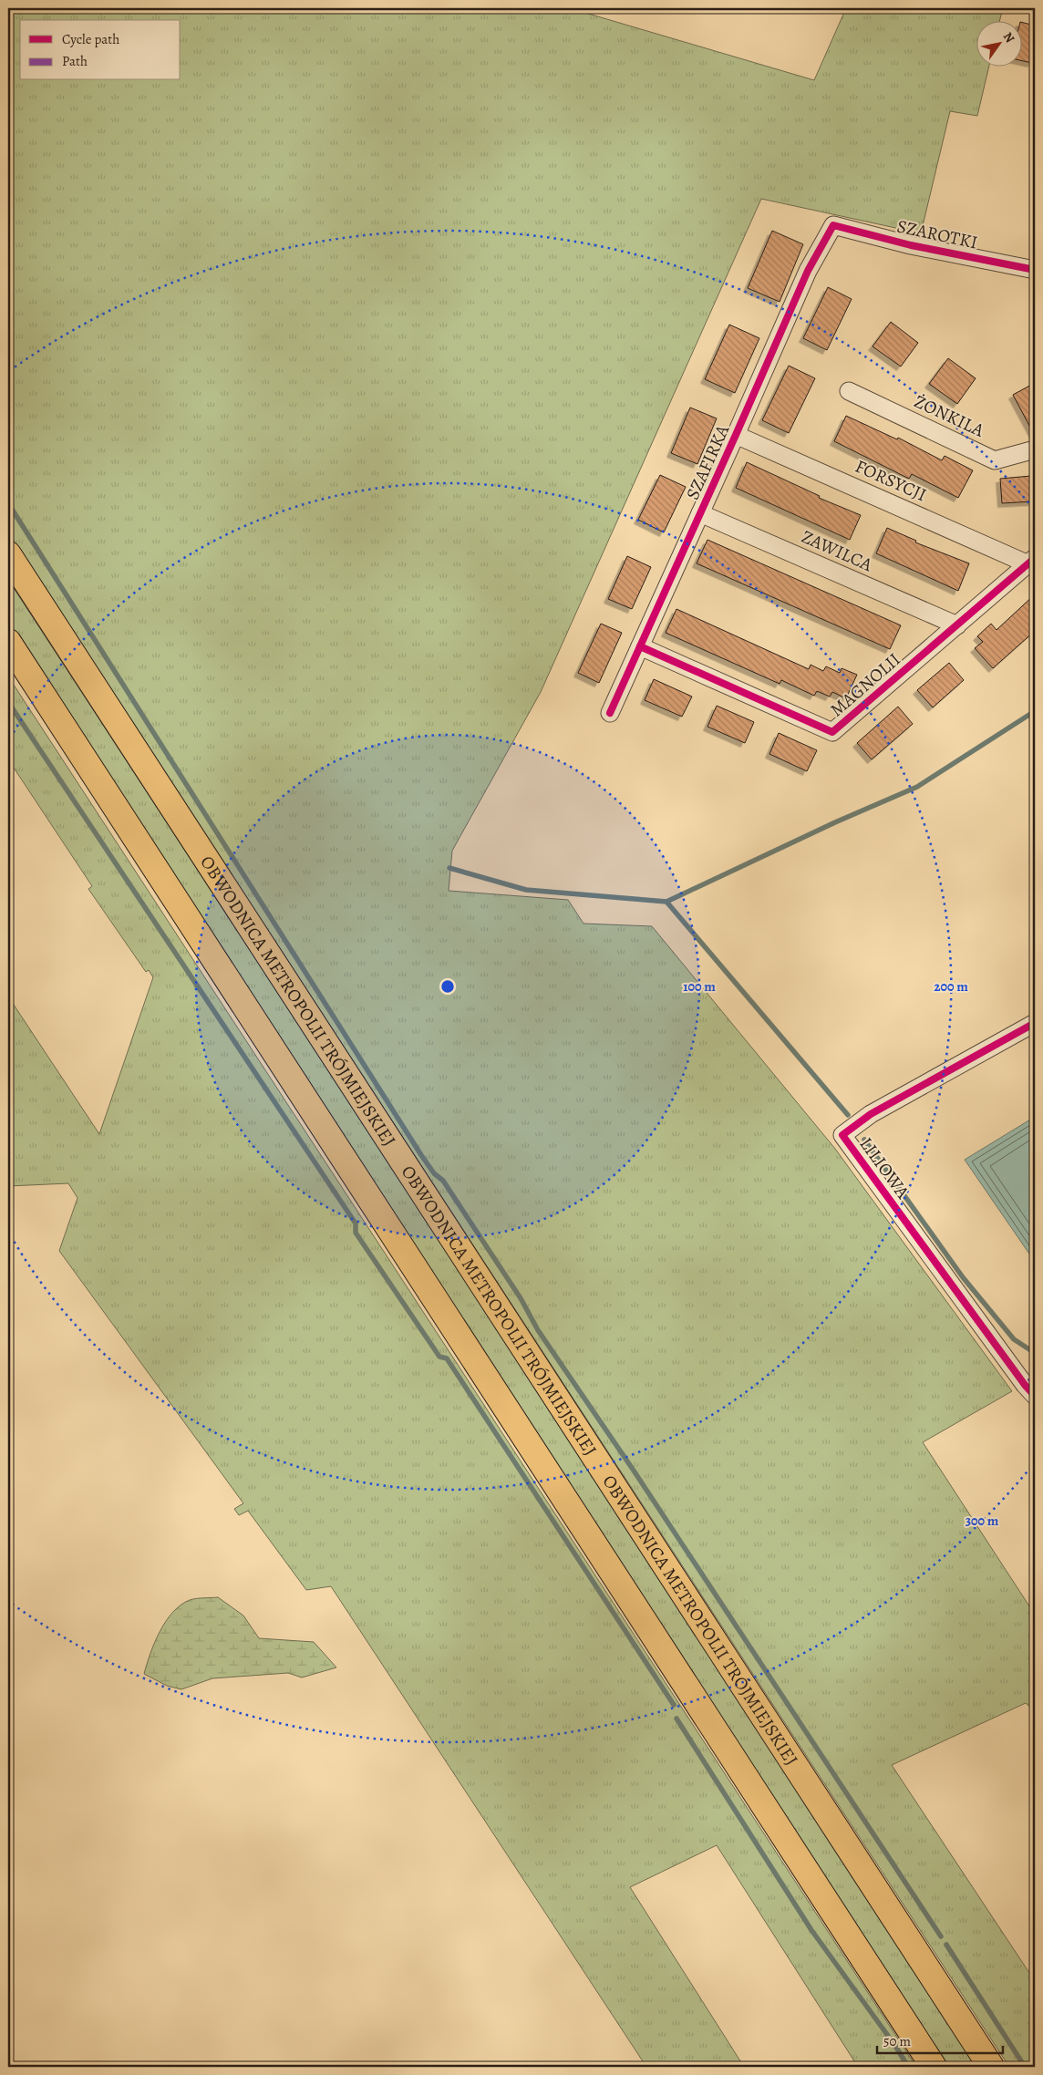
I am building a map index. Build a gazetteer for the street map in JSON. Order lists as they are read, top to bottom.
{
  "streets": {
    "highway": ["OBWODNICA METROPOLII TRÓJMIEJSKIEJ"],
    "street": [
      "SZAROTKI",
      "ŻONKILA",
      "SZAFIRKA",
      "FORSYCJI",
      "ZAWILCA",
      "MAGNOLII",
      "LILIOWA"
    ]
  },
  "crossings": [
    ["SZAROTKI", "SZAFIRKA"],
    ["SZAFIRKA", "FORSYCJI"],
    ["SZAFIRKA", "ZAWILCA"],
    ["SZAFIRKA", "MAGNOLII"],
    ["FORSYCJI", "MAGNOLII"],
    ["ZAWILCA", "MAGNOLII"]
  ],
  "legend": ["Cycle path", "Path"],
  "scale_bar": "50 m",
  "north": "top right",
  "rings": ["100 m", "200 m", "300 m"]
}
